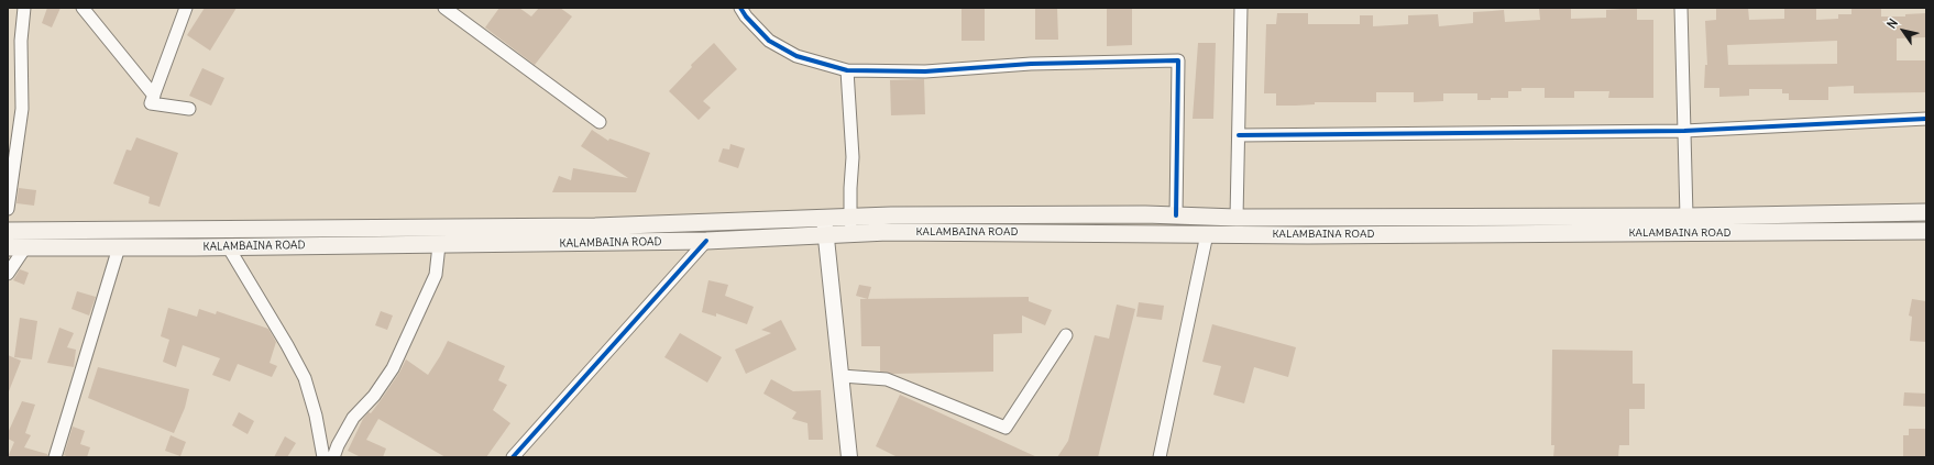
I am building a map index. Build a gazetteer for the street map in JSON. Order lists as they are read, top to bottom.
{
  "streets": {
    "main road": ["KALAMBAINA ROAD"]
  },
  "north": "top left"
}
